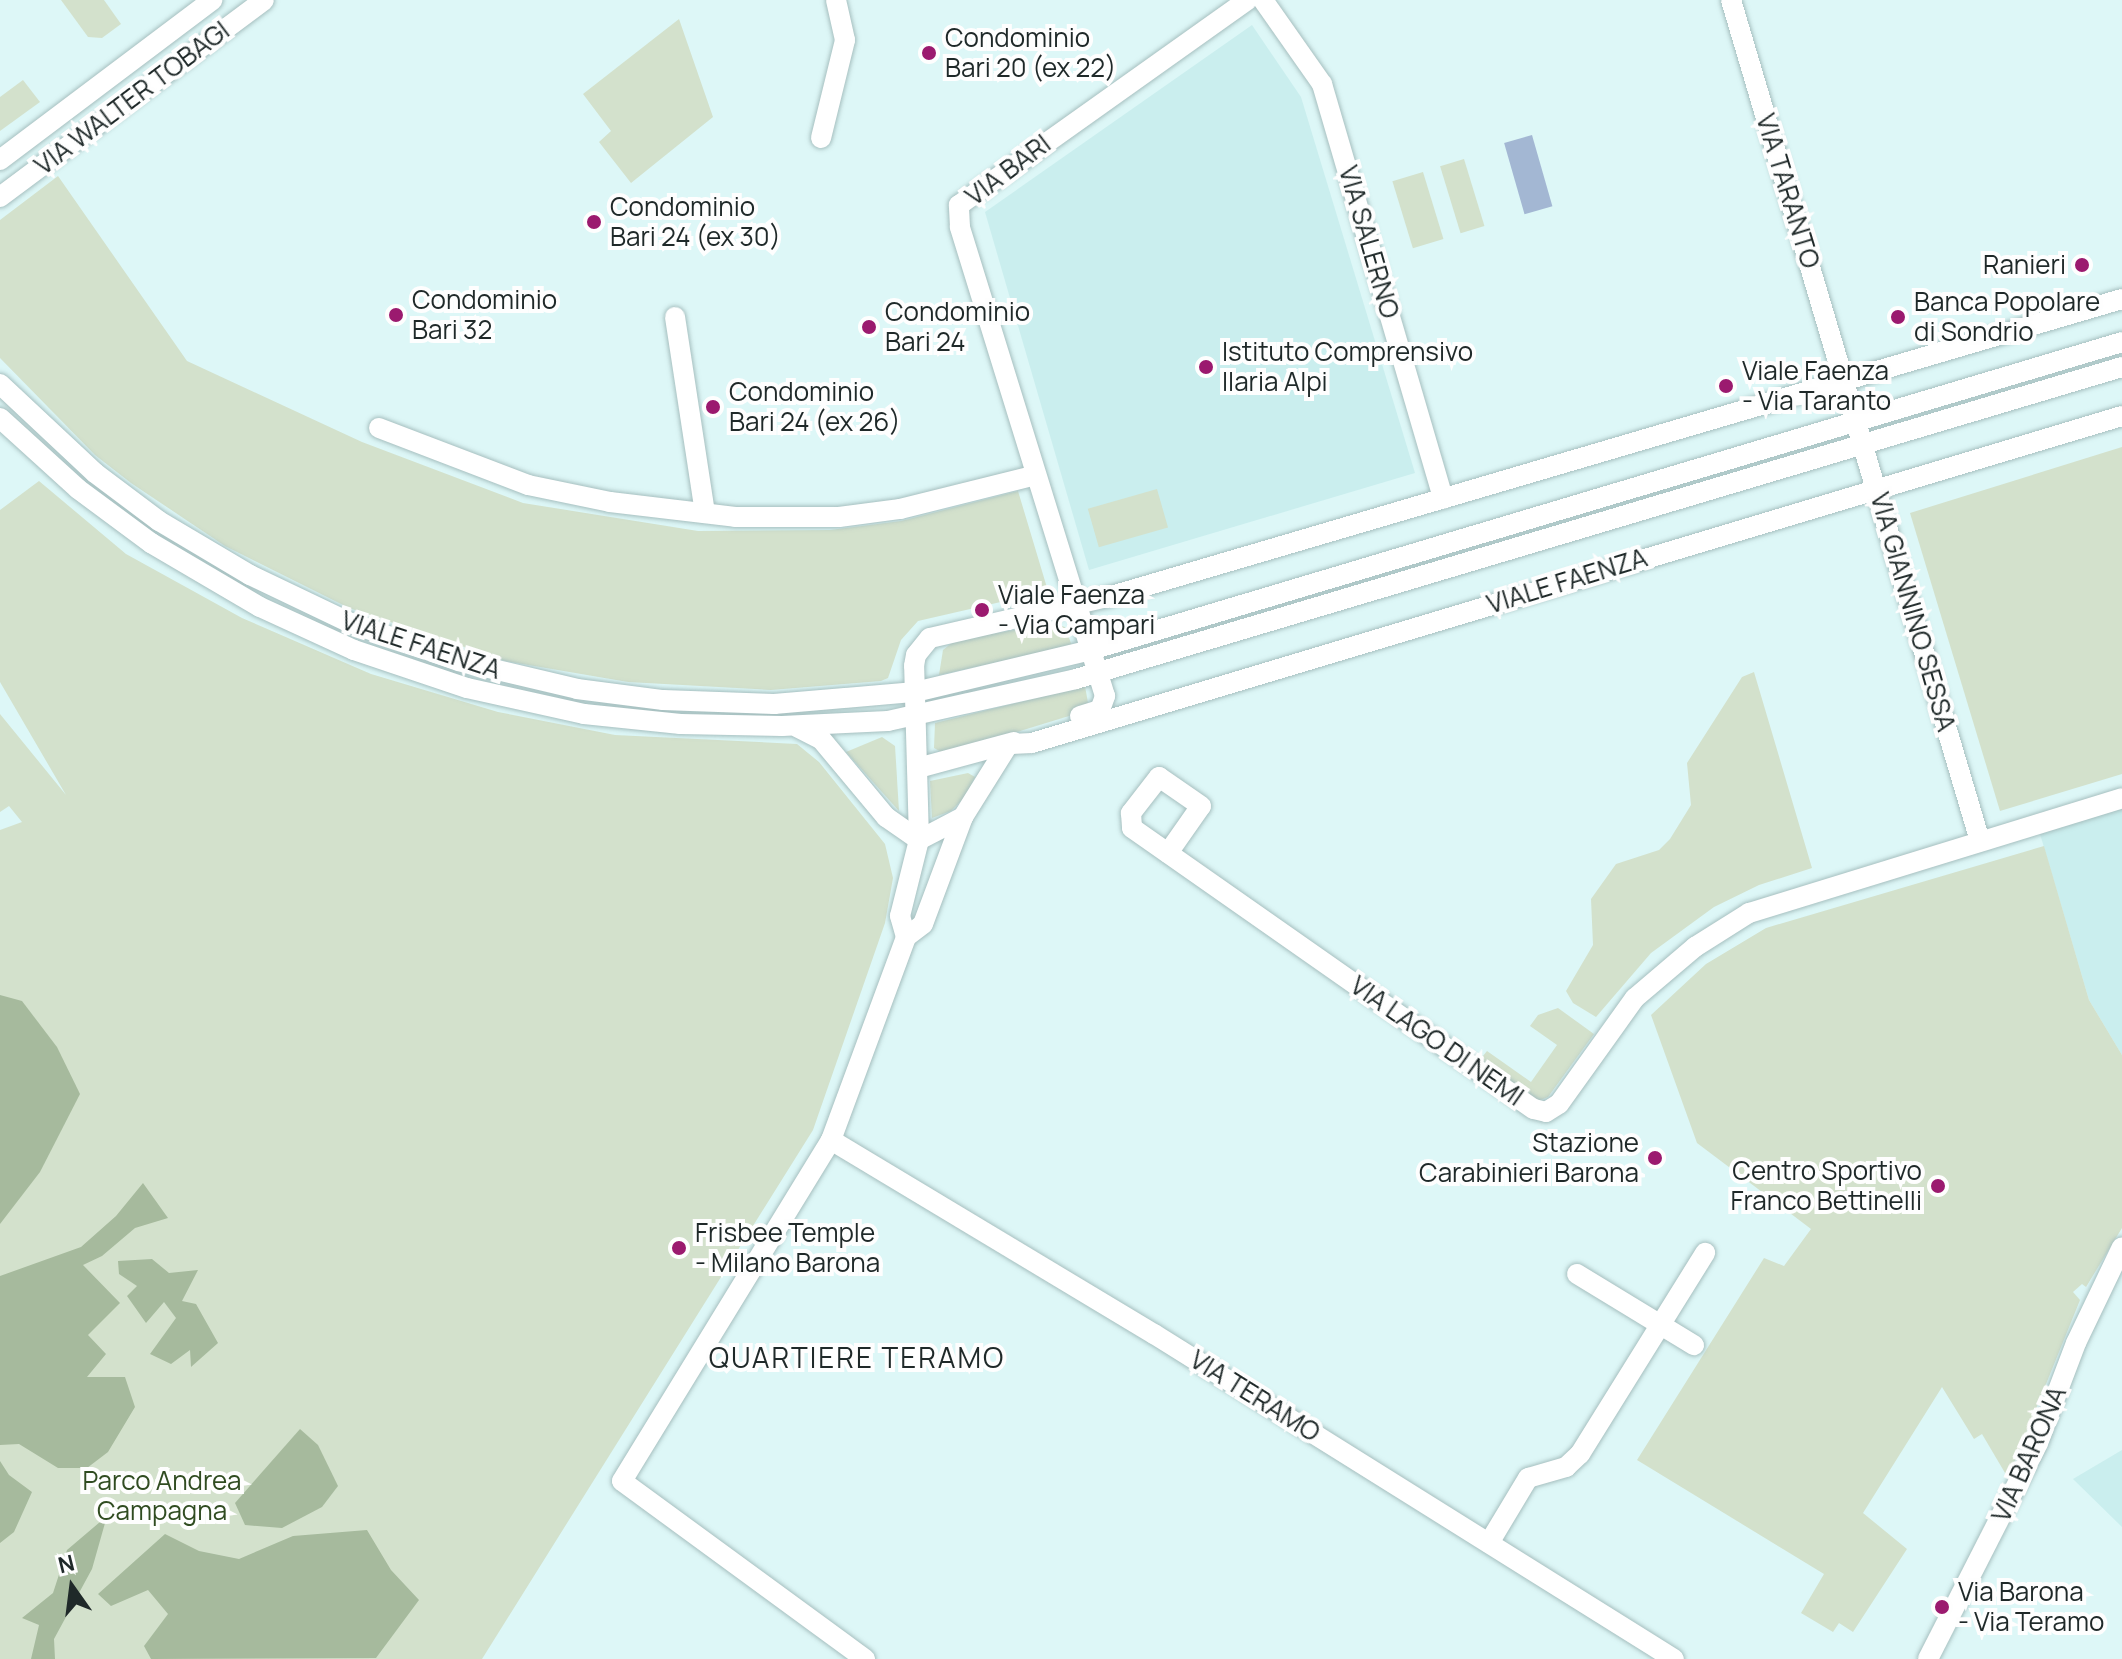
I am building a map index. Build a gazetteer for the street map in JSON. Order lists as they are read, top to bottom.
{
  "streets": {
    "street": [
      "VIA WALTER TOBAGI",
      "VIA BARI",
      "VIA TARANTO",
      "VIA SALERNO",
      "VIALE FAENZA",
      "VIA GIANNINO SESSA",
      "VIA LAGO DI NEMI",
      "VIA TERAMO",
      "VIA BARONA"
    ]
  },
  "crossings": [
    ["VIA TARANTO", "VIA GIANNINO SESSA"],
    ["VIALE FAENZA", "VIA GIANNINO SESSA"],
    ["VIA GIANNINO SESSA", "VIA LAGO DI NEMI"]
  ],
  "districts": ["QUARTIERE TERAMO"],
  "parks": ["Parco Andrea Campagna"],
  "places": [
    "Condominio Bari 20 (ex 22)",
    "Condominio Bari 24 (ex 30)",
    "Ranieri",
    "Condominio Bari 32",
    "Banca Popolare di Sondrio",
    "Condominio Bari 24",
    "Istituto Comprensivo Ilaria Alpi",
    "Viale Faenza - Via Taranto",
    "Condominio Bari 24 (ex 26)",
    "Viale Faenza - Via Campari",
    "Stazione Carabinieri Barona",
    "Centro Sportivo Franco Bettinelli",
    "Frisbee Temple - Milano Barona",
    "Via Barona - Via Teramo"
  ],
  "north": "top"
}
